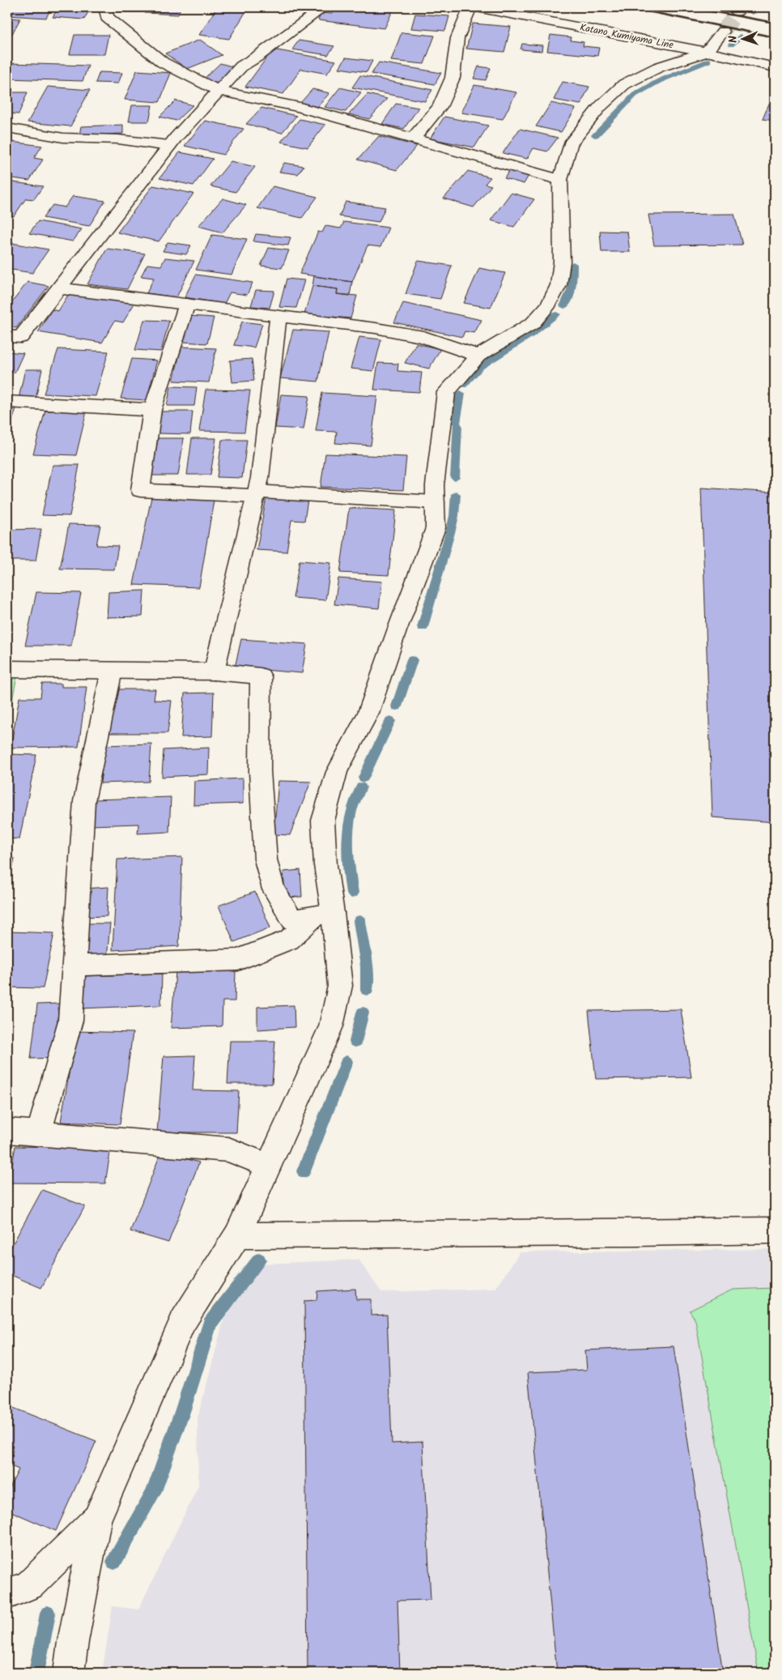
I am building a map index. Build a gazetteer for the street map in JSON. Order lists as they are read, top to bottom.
{
  "streets": {
    "street": ["Katano Kumiyama Line"]
  },
  "north": "left"
}
